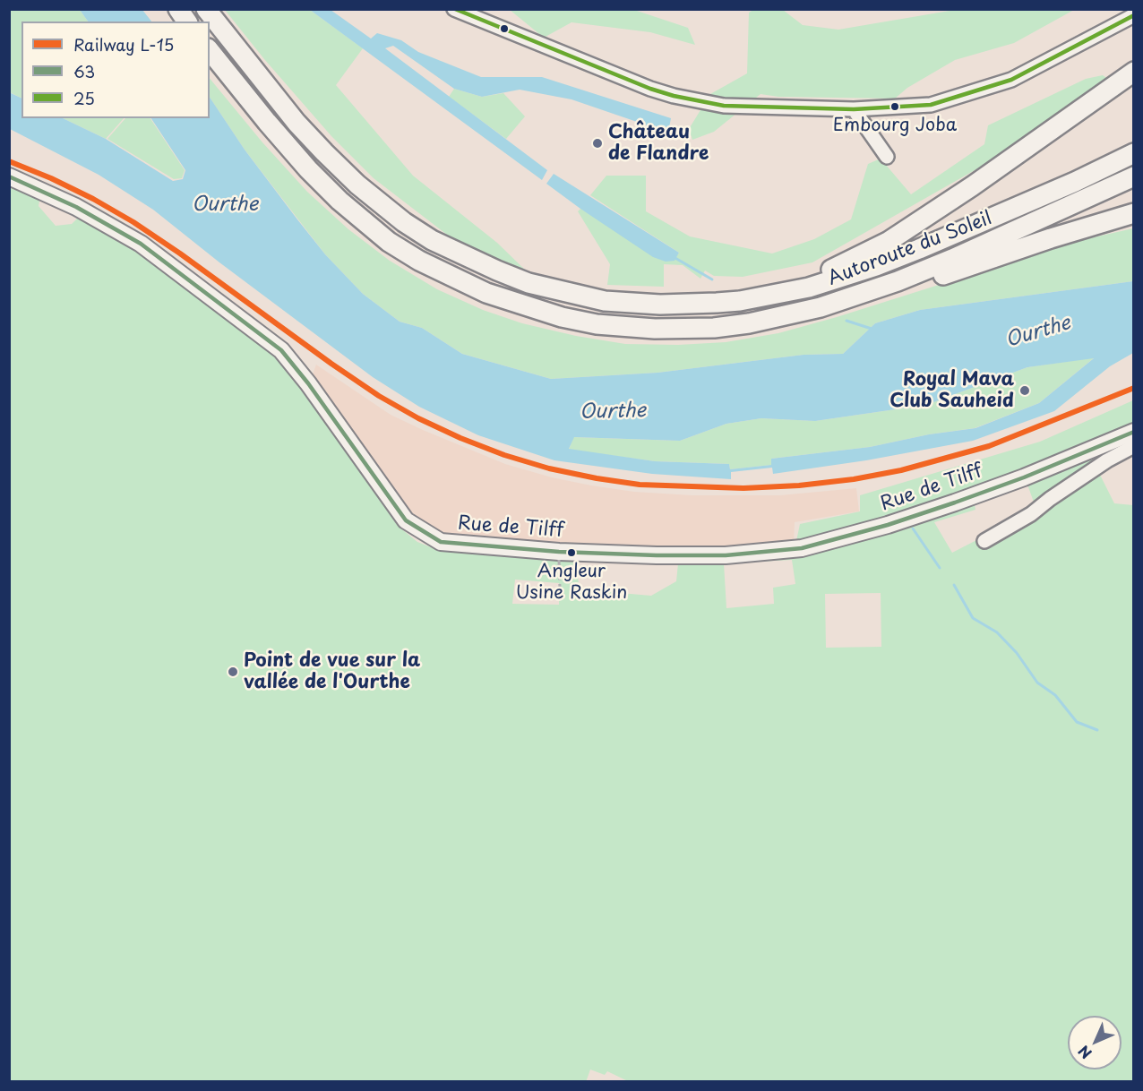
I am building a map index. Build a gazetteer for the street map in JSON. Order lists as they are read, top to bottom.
{
  "streets": {
    "highway": ["Autoroute du Soleil"],
    "main road": ["Rue de Tilff"]
  },
  "water": ["Ourthe"],
  "places": [
    "Embourg Joba",
    "Château de Flandre",
    "Royal Mava Club Sauheid",
    "Angleur Usine Raskin",
    "Point de vue sur la vallée de l'Ourthe"
  ],
  "lines": ["transit line 25", "rail line L-15", "transit line 63"],
  "legend": ["Railway L-15", "63", "25"],
  "north": "bottom left"
}
